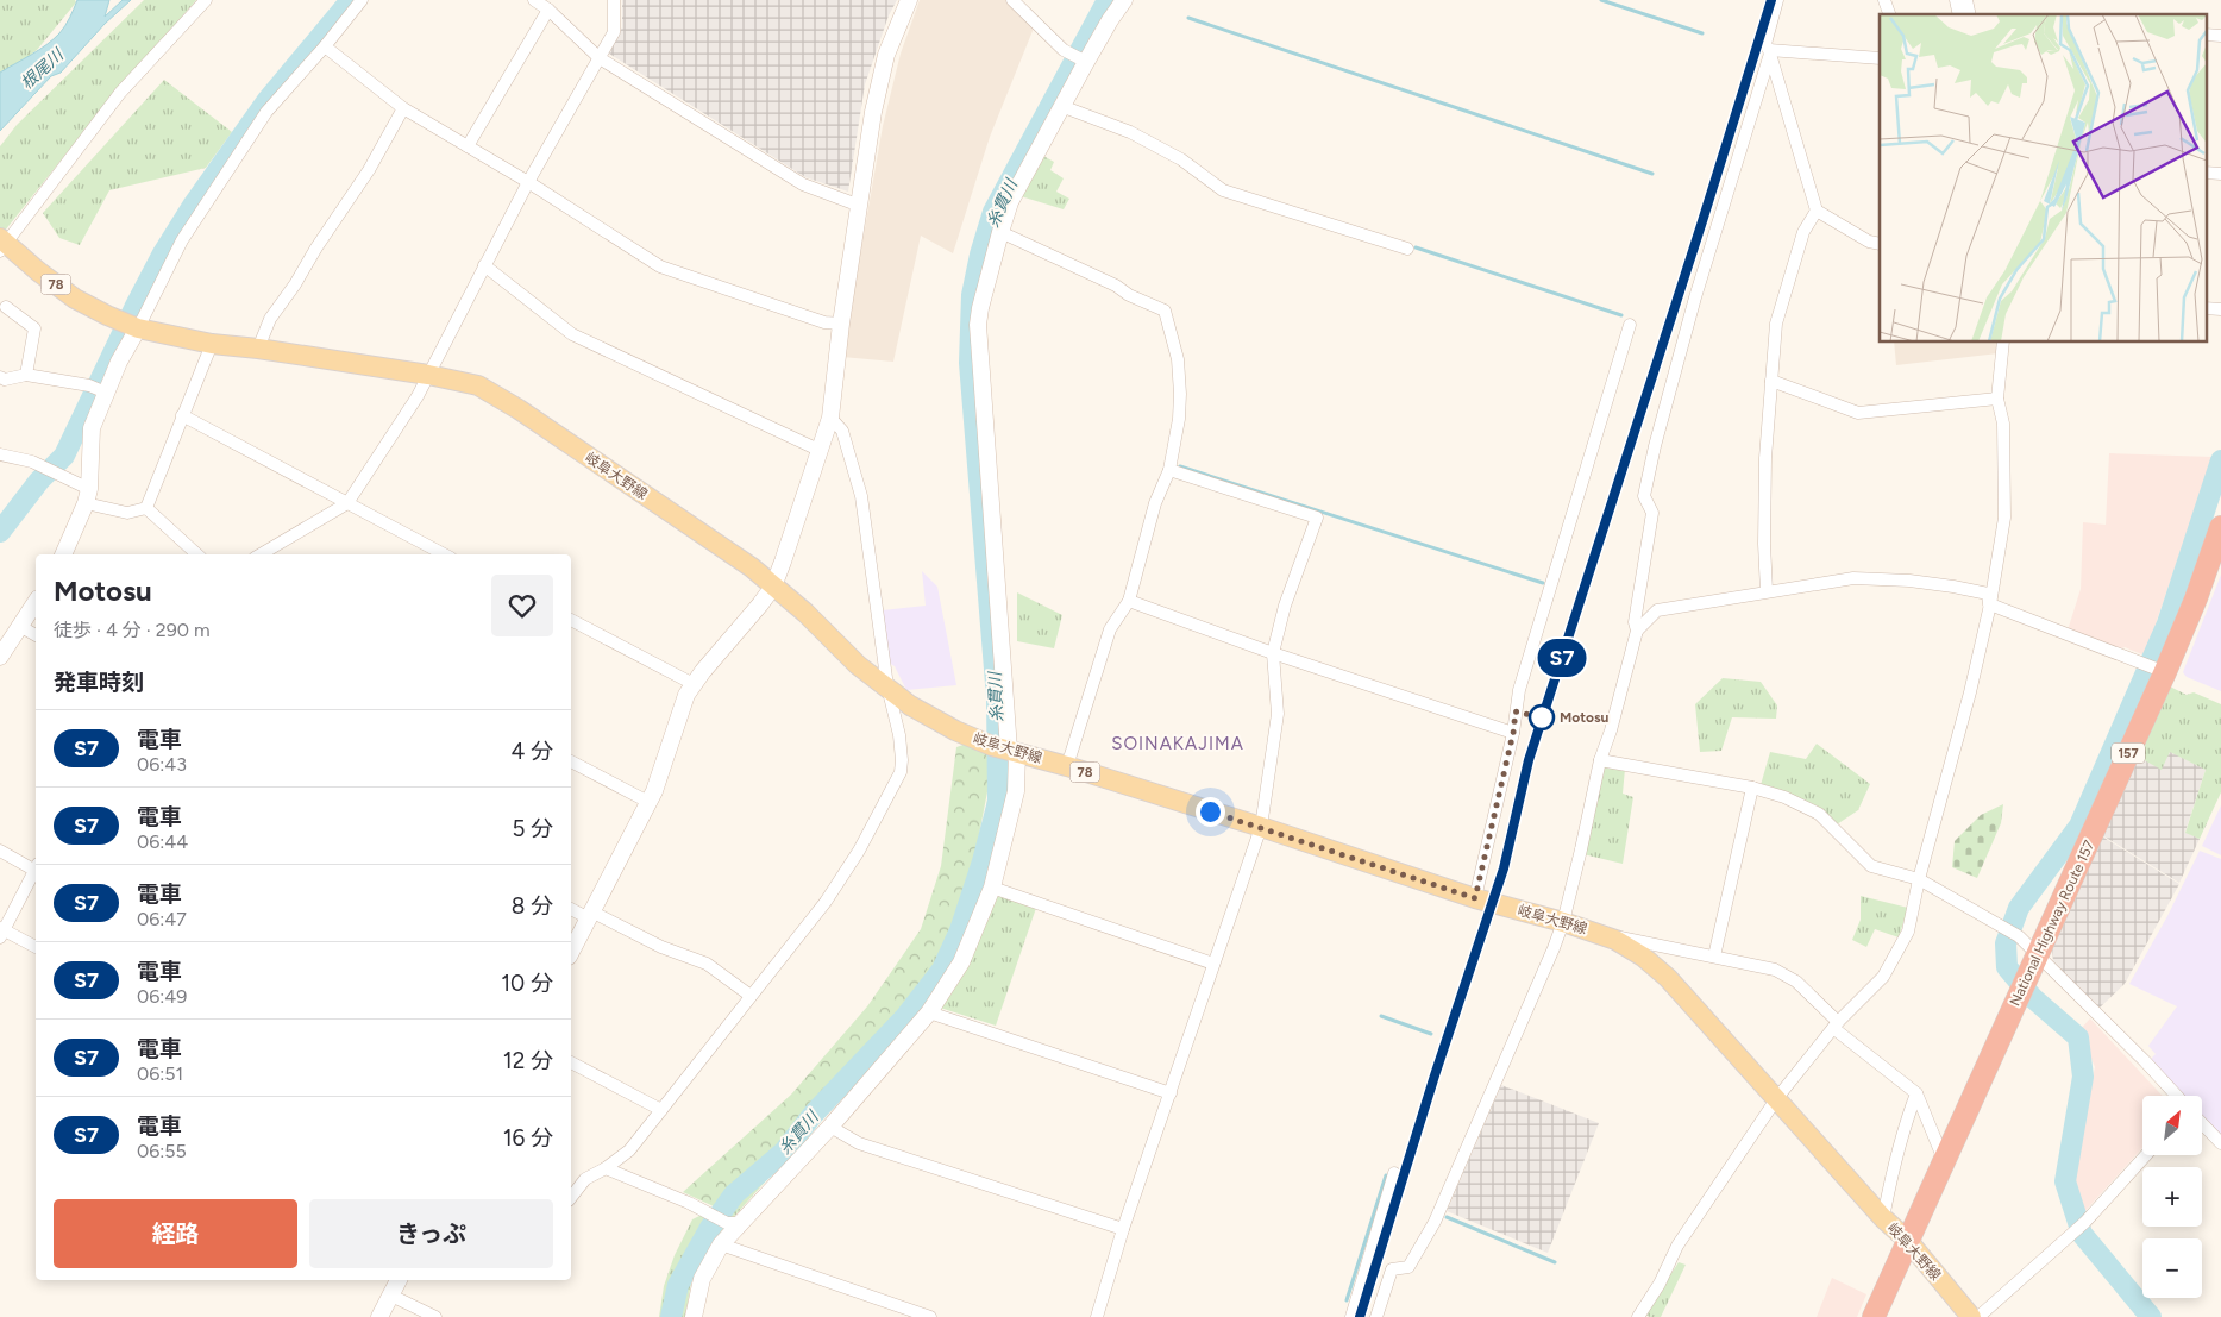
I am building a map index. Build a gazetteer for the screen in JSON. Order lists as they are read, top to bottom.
{
  "streets": {
    "highway": ["157", "National Highway Route 157"],
    "main road": ["78", "岐阜大野線"]
  },
  "crossings": [
    ["岐阜大野線", "National Highway Route 157"]
  ],
  "districts": ["SOINAKAJIMA"],
  "water": ["根尾川", "糸貫川"],
  "places": ["Motosu"],
  "north": "top right",
  "page": {
    "on_map": "S7",
    "heading": [
      ["Motosu", "徒歩 · 4 分 · 290 m"],
      "発車時刻"
    ],
    "list": [
      {
        "mark": "S7",
        "name": "電車",
        "note": "06:43",
        "value": "4 分"
      },
      {
        "mark": "S7",
        "name": "電車",
        "note": "06:44",
        "value": "5 分"
      },
      {
        "mark": "S7",
        "name": "電車",
        "note": "06:47",
        "value": "8 分"
      },
      {
        "mark": "S7",
        "name": "電車",
        "note": "06:49",
        "value": "10 分"
      },
      {
        "mark": "S7",
        "name": "電車",
        "note": "06:51",
        "value": "12 分"
      },
      {
        "mark": "S7",
        "name": "電車",
        "note": "06:55",
        "value": "16 分"
      }
    ],
    "map_buttons": ["+", "−"],
    "buttons": ["経路", "きっぷ"]
  }
}
